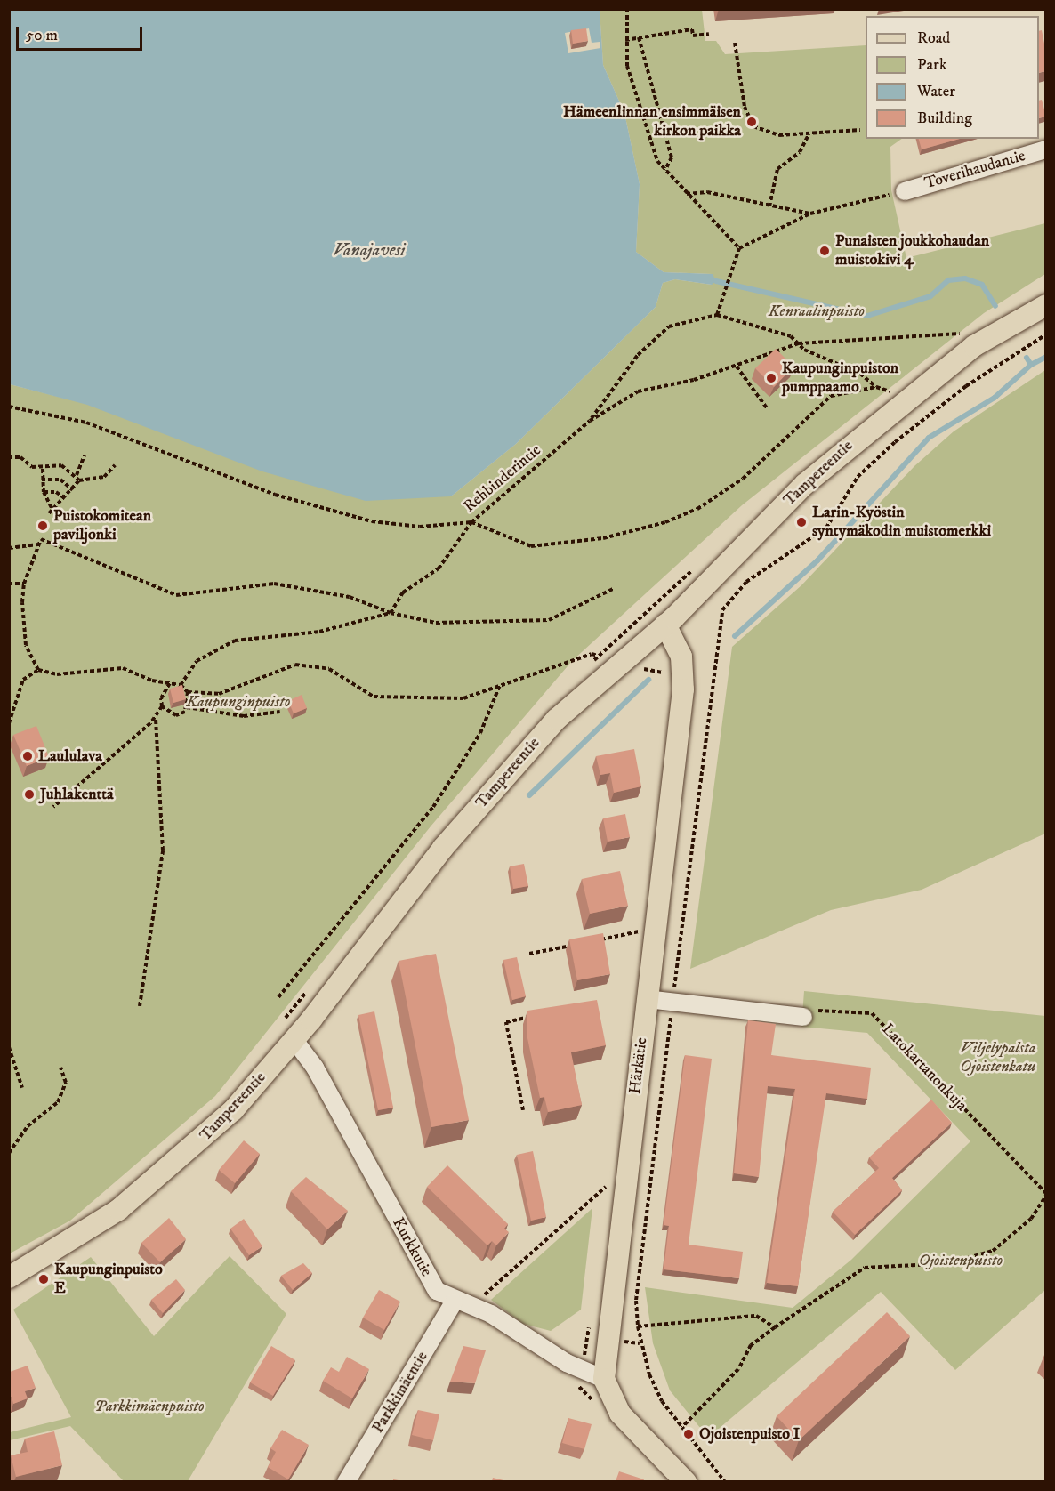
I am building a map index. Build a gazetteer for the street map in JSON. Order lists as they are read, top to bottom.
{
  "streets": {
    "main road": ["Tampereentie", "Härkätie"],
    "street": ["Toverihaudantie", "Kurkkutie", "Parkkimäentie"],
    "path": ["Rehbinderintie", "Latokartanonkuja"]
  },
  "crossings": [
    ["Tampereentie", "Härkätie"],
    ["Tampereentie", "Kurkkutie"],
    ["Härkätie", "Kurkkutie"],
    ["Kurkkutie", "Parkkimäentie"]
  ],
  "water": ["Vanajavesi"],
  "parks": [
    "Kenraalinpuisto",
    "Kaupunginpuisto",
    "Viljelypalsta Ojoistenkatu",
    "Ojoistenpuisto",
    "Parkkimäenpuisto"
  ],
  "places": [
    "Hämeenlinnan ensimmäisen kirkon paikka",
    "Punaisten joukkohaudan muistokivi 4",
    "Kaupunginpuiston pumppaamo",
    "Larin-Kyöstin syntymäkodin muistomerkki",
    "Puistokomitean paviljonki",
    "Laululava",
    "Juhlakenttä",
    "Kaupunginpuisto E",
    "Ojoistenpuisto I"
  ],
  "legend": [
    "Road",
    "Park",
    "Water",
    "Building"
  ],
  "scale_bar": "50 m"
}
